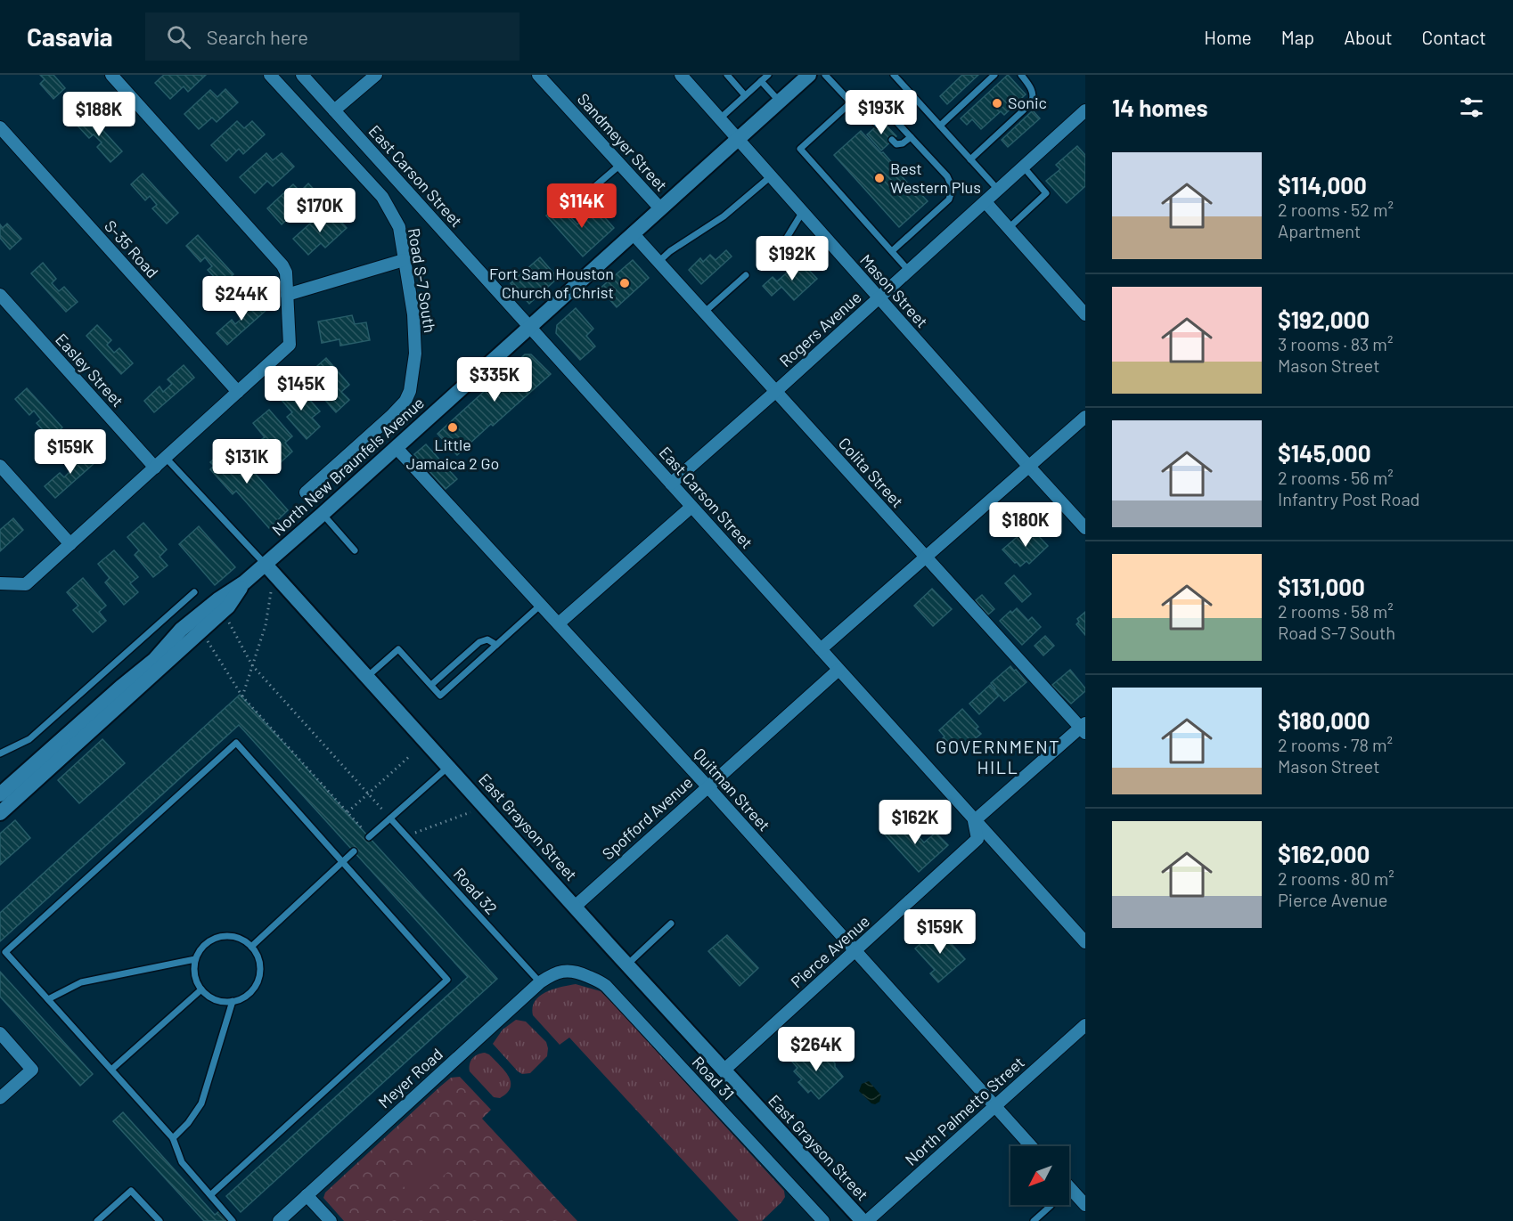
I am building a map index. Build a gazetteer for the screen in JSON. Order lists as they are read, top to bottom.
{
  "streets": {
    "street": [
      "Sandmeyer Street",
      "East Carson Street",
      "S-35 Road",
      "Road S-7 South",
      "Mason Street",
      "Rogers Avenue",
      "Easley Street",
      "North New Braunfels Avenue",
      "Colita Street",
      "Quitman Street",
      "Spofford Avenue",
      "East Grayson Street",
      "Pierce Avenue",
      "Meyer Road",
      "Road 31",
      "North Palmetto Street"
    ],
    "lane": ["Road 32"]
  },
  "crossings": [
    ["Sandmeyer Street", "North New Braunfels Avenue"],
    ["East Carson Street", "Rogers Avenue"],
    ["East Carson Street", "North New Braunfels Avenue"],
    ["East Carson Street", "Spofford Avenue"],
    ["East Carson Street", "Pierce Avenue"],
    ["Mason Street", "Rogers Avenue"],
    ["Mason Street", "North New Braunfels Avenue"],
    ["Rogers Avenue", "Colita Street"],
    ["North New Braunfels Avenue", "Colita Street"],
    ["North New Braunfels Avenue", "Quitman Street"],
    ["North New Braunfels Avenue", "East Grayson Street"],
    ["Quitman Street", "Spofford Avenue"],
    ["Quitman Street", "Pierce Avenue"],
    ["Quitman Street", "North Palmetto Street"],
    ["Spofford Avenue", "East Grayson Street"],
    ["East Grayson Street", "Pierce Avenue"],
    ["Road 32", "Meyer Road"],
    ["Meyer Road", "Road 31"]
  ],
  "districts": ["GOVERNMENT HILL"],
  "places": [
    "Sonic",
    "Best Western Plus",
    "Fort Sam Houston Church of Christ",
    "Little Jamaica 2 Go"
  ],
  "north": "bottom left",
  "page": {
    "header": "Casavia",
    "search": "Search here",
    "nav": [
      "Home",
      "Map",
      "About",
      "Contact"
    ],
    "heading": "14 homes",
    "price": [
      "$193K",
      "$188K",
      "$114K",
      "$170K",
      "$192K",
      "$244K",
      "$335K",
      "$145K",
      "$159K",
      "$131K",
      "$180K",
      "$162K",
      "$159K",
      "$264K"
    ],
    "list": [
      {
        "name": "$114,000",
        "note": "2 rooms · 52 m² · Apartment"
      },
      {
        "name": "$192,000",
        "note": "3 rooms · 83 m² · Mason Street"
      },
      {
        "name": "$145,000",
        "note": "2 rooms · 56 m² · Infantry Post Road"
      },
      {
        "name": "$131,000",
        "note": "2 rooms · 58 m² · Road S-7 South"
      },
      {
        "name": "$180,000",
        "note": "2 rooms · 78 m² · Mason Street"
      },
      {
        "name": "$162,000",
        "note": "2 rooms · 80 m² · Pierce Avenue"
      }
    ]
  }
}
